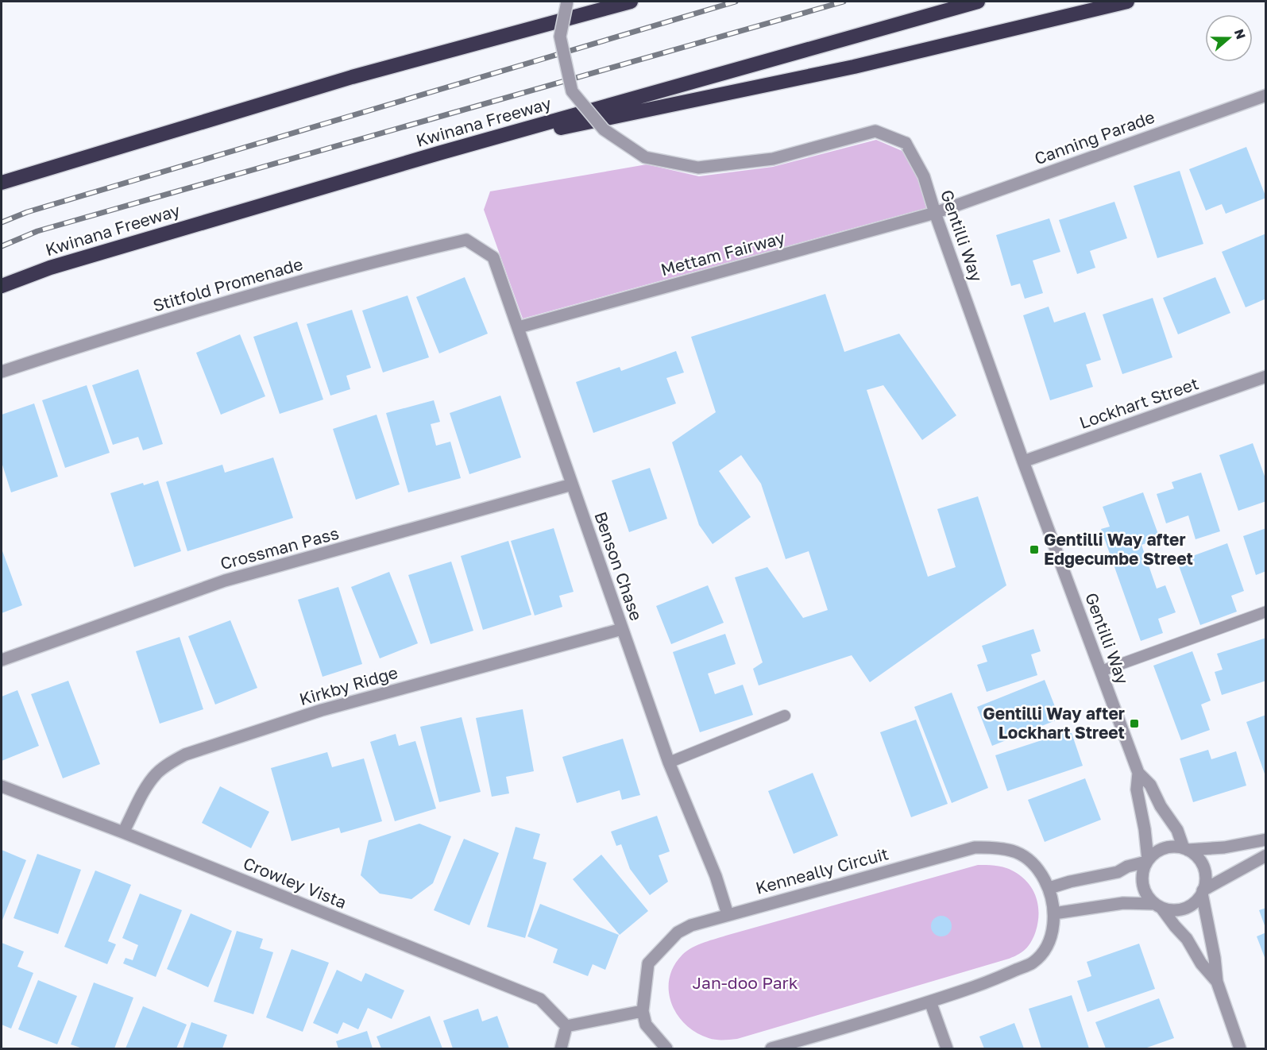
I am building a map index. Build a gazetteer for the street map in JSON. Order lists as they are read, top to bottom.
{
  "streets": {
    "highway": ["Kwinana Freeway"],
    "street": [
      "Canning Parade",
      "Gentilli Way",
      "Mettam Fairway",
      "Stitfold Promenade",
      "Lockhart Street",
      "Crossman Pass",
      "Benson Chase",
      "Kirkby Ridge",
      "Kenneally Circuit",
      "Crowley Vista"
    ]
  },
  "crossings": [
    ["Canning Parade", "Gentilli Way"],
    ["Canning Parade", "Mettam Fairway"],
    ["Gentilli Way", "Mettam Fairway"],
    ["Gentilli Way", "Lockhart Street"],
    ["Mettam Fairway", "Benson Chase"],
    ["Stitfold Promenade", "Benson Chase"],
    ["Crossman Pass", "Benson Chase"],
    ["Benson Chase", "Kirkby Ridge"],
    ["Benson Chase", "Kenneally Circuit"],
    ["Kirkby Ridge", "Crowley Vista"]
  ],
  "parks": ["Jan-doo Park"],
  "places": {
    "transit": ["Gentilli Way after Edgecumbe Street", "Gentilli Way after Lockhart Street"]
  },
  "north": "right"
}
